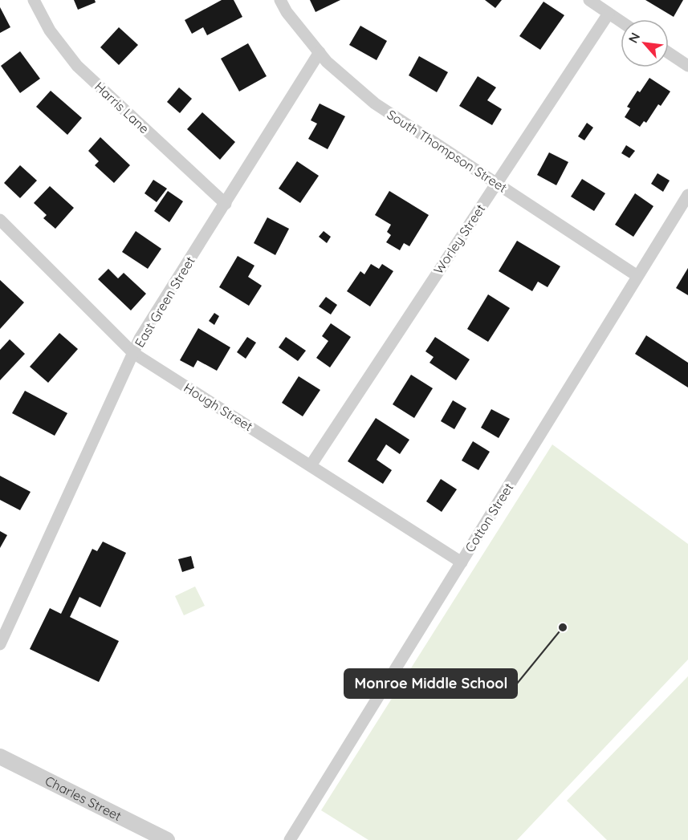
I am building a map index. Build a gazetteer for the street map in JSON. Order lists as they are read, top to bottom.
{
  "streets": {
    "street": [
      "Harris Lane",
      "South Thompson Street",
      "Worley Street",
      "East Green Street",
      "Hough Street",
      "Cotton Street",
      "Charles Street"
    ]
  },
  "crossings": [
    ["Harris Lane", "East Green Street"],
    ["South Thompson Street", "Worley Street"],
    ["South Thompson Street", "East Green Street"],
    ["South Thompson Street", "Cotton Street"],
    ["Worley Street", "Hough Street"],
    ["East Green Street", "Hough Street"],
    ["Hough Street", "Cotton Street"]
  ],
  "places": ["Monroe Middle School"],
  "north": "top left"
}
